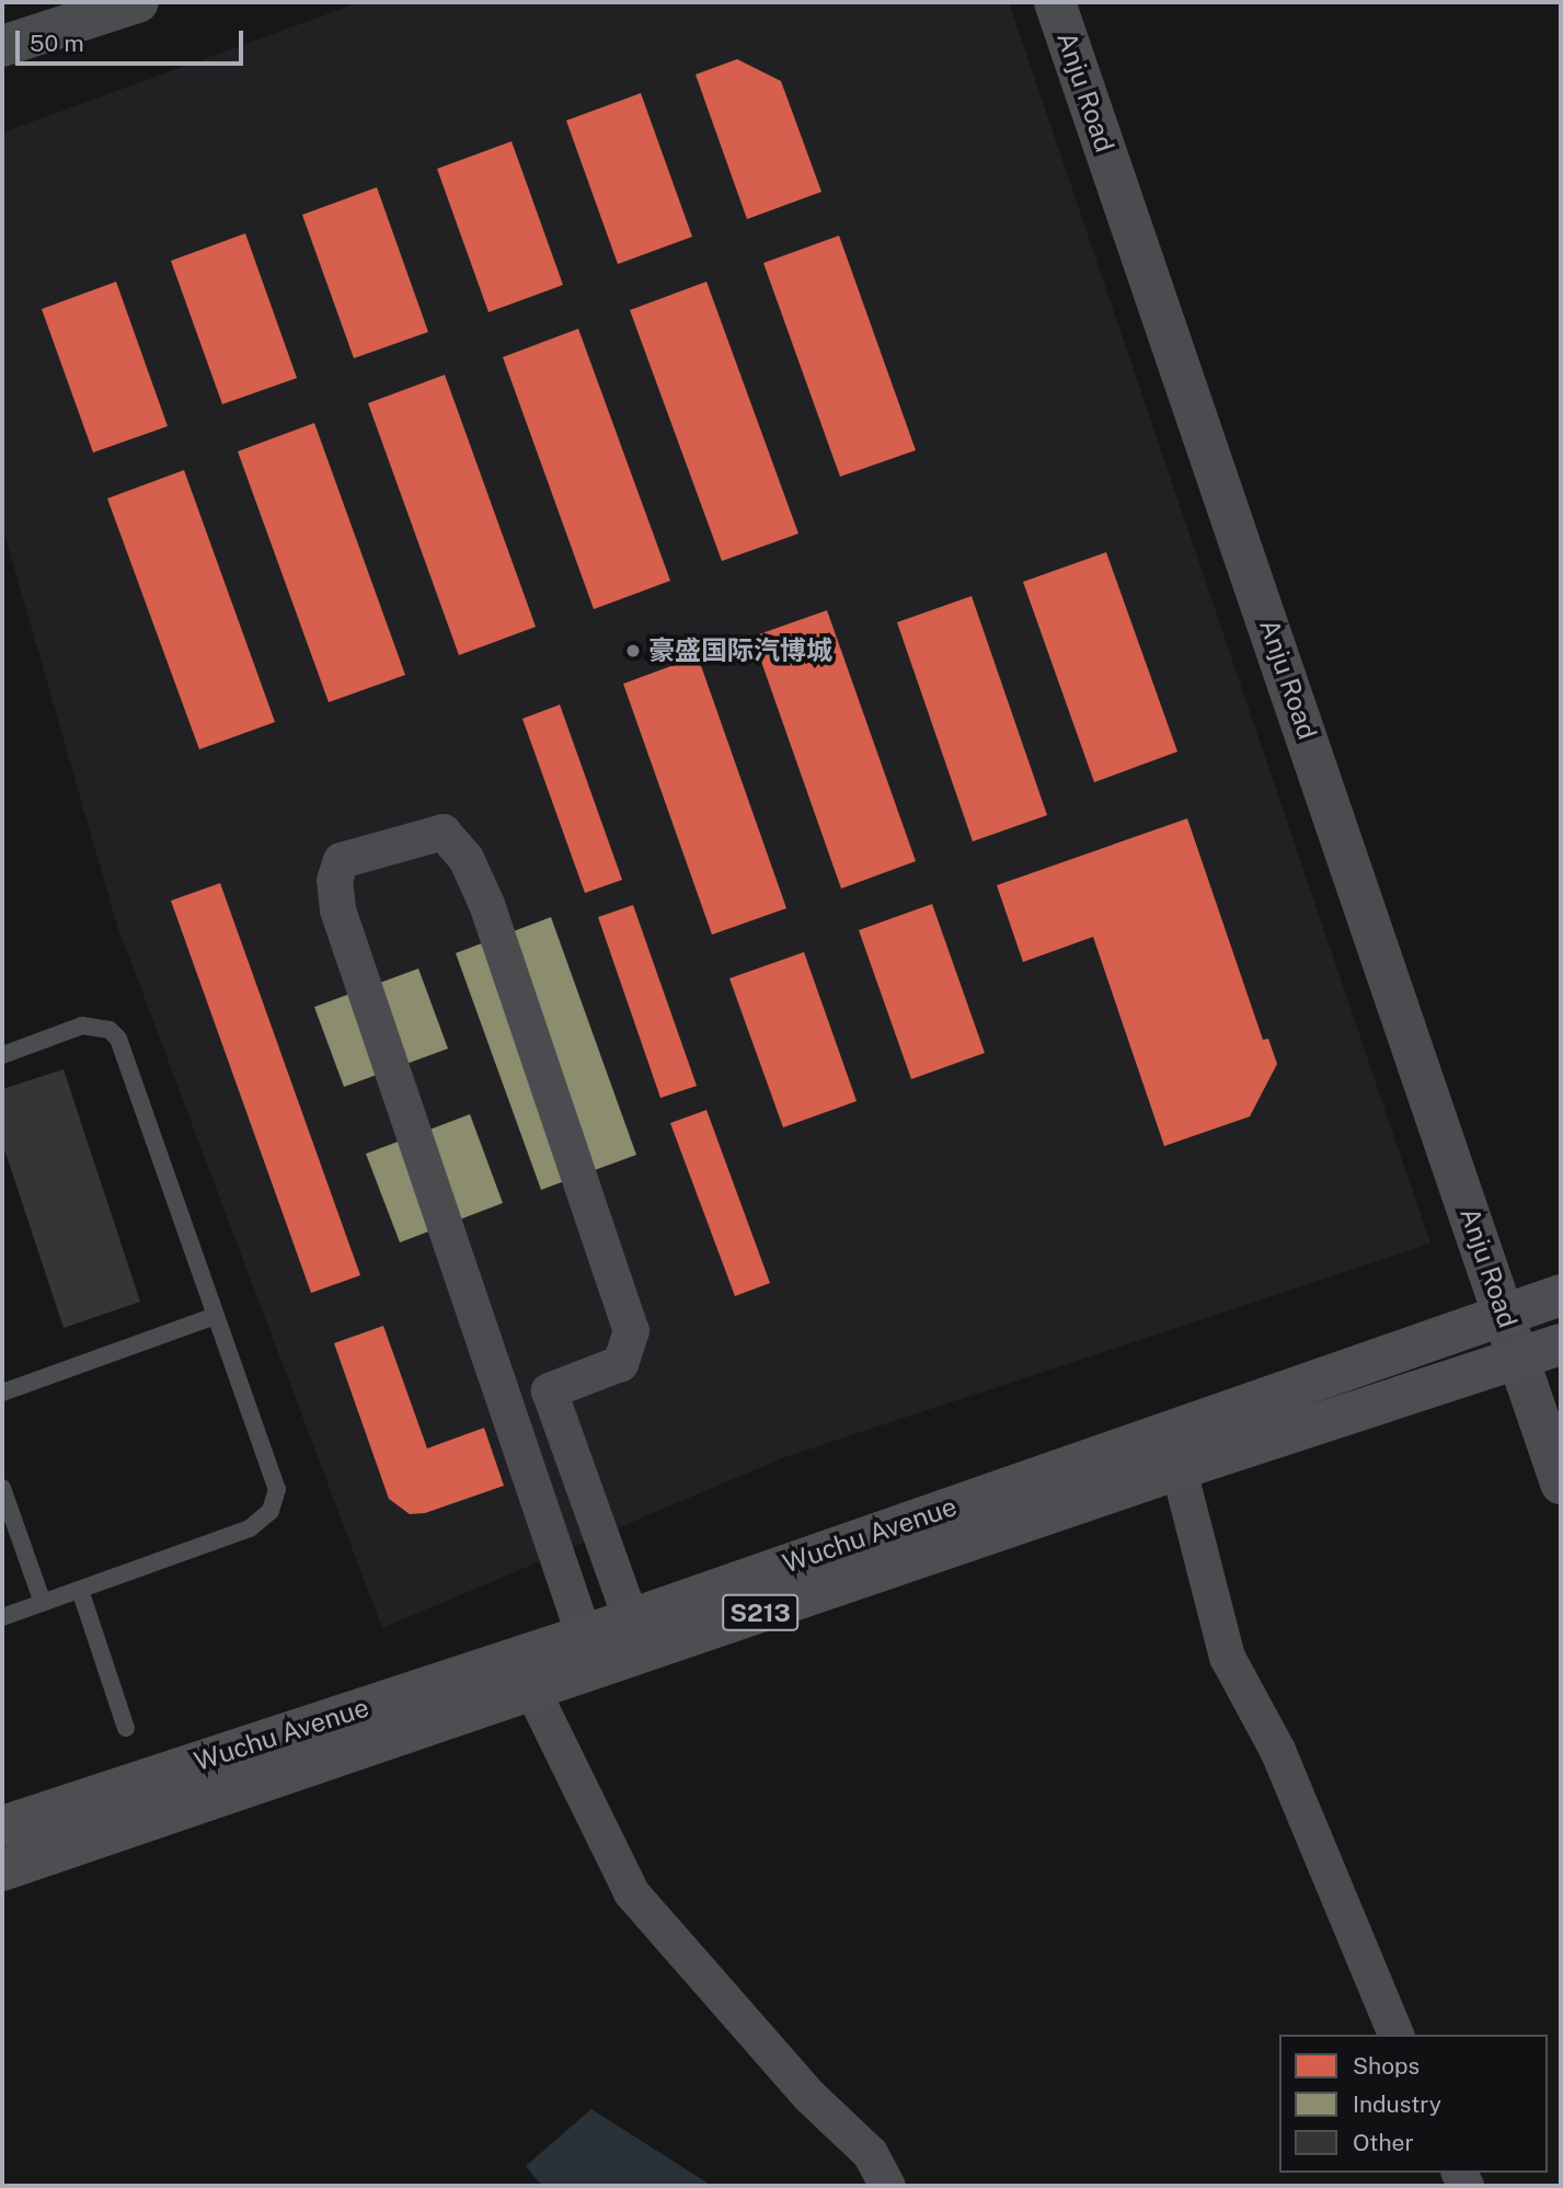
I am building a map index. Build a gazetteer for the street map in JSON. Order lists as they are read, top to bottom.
{
  "streets": {
    "highway": ["Wuchu Avenue", "S213"],
    "street": ["Anju Road"]
  },
  "crossings": [
    ["Anju Road", "Wuchu Avenue"]
  ],
  "places": ["豪盛国际汽博城"],
  "legend": ["Shops", "Industry", "Other"],
  "scale_bar": "50 m"
}
